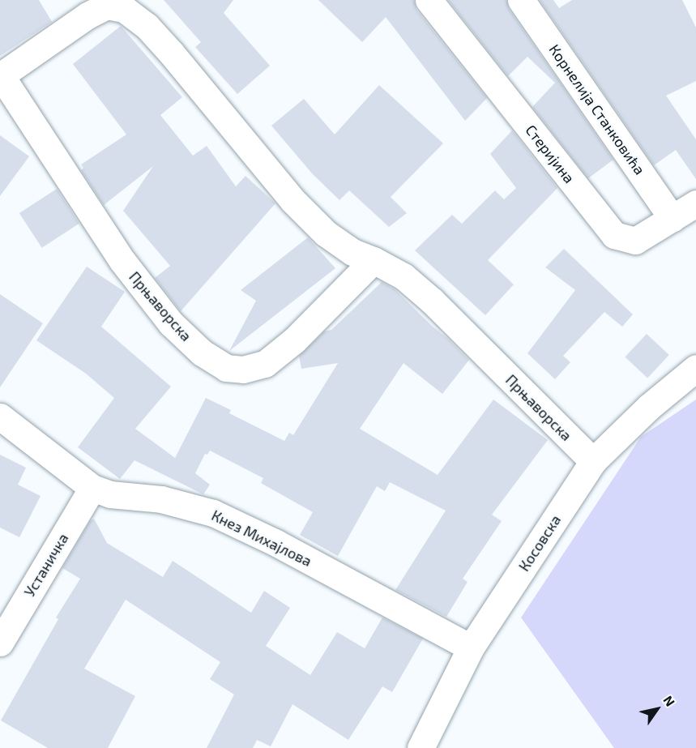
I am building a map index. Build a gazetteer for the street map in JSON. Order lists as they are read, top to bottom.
{
  "streets": {
    "street": [
      "Корнелија Станковића",
      "Стеријина",
      "Прњаворска",
      "Кнез Михајлова",
      "Косовска",
      "Устаничка"
    ]
  },
  "crossings": [
    ["Корнелија Станковића", "Стеријина"],
    ["Прњаворска", "Косовска"],
    ["Кнез Михајлова", "Косовска"],
    ["Кнез Михајлова", "Устаничка"]
  ],
  "north": "top right"
}
